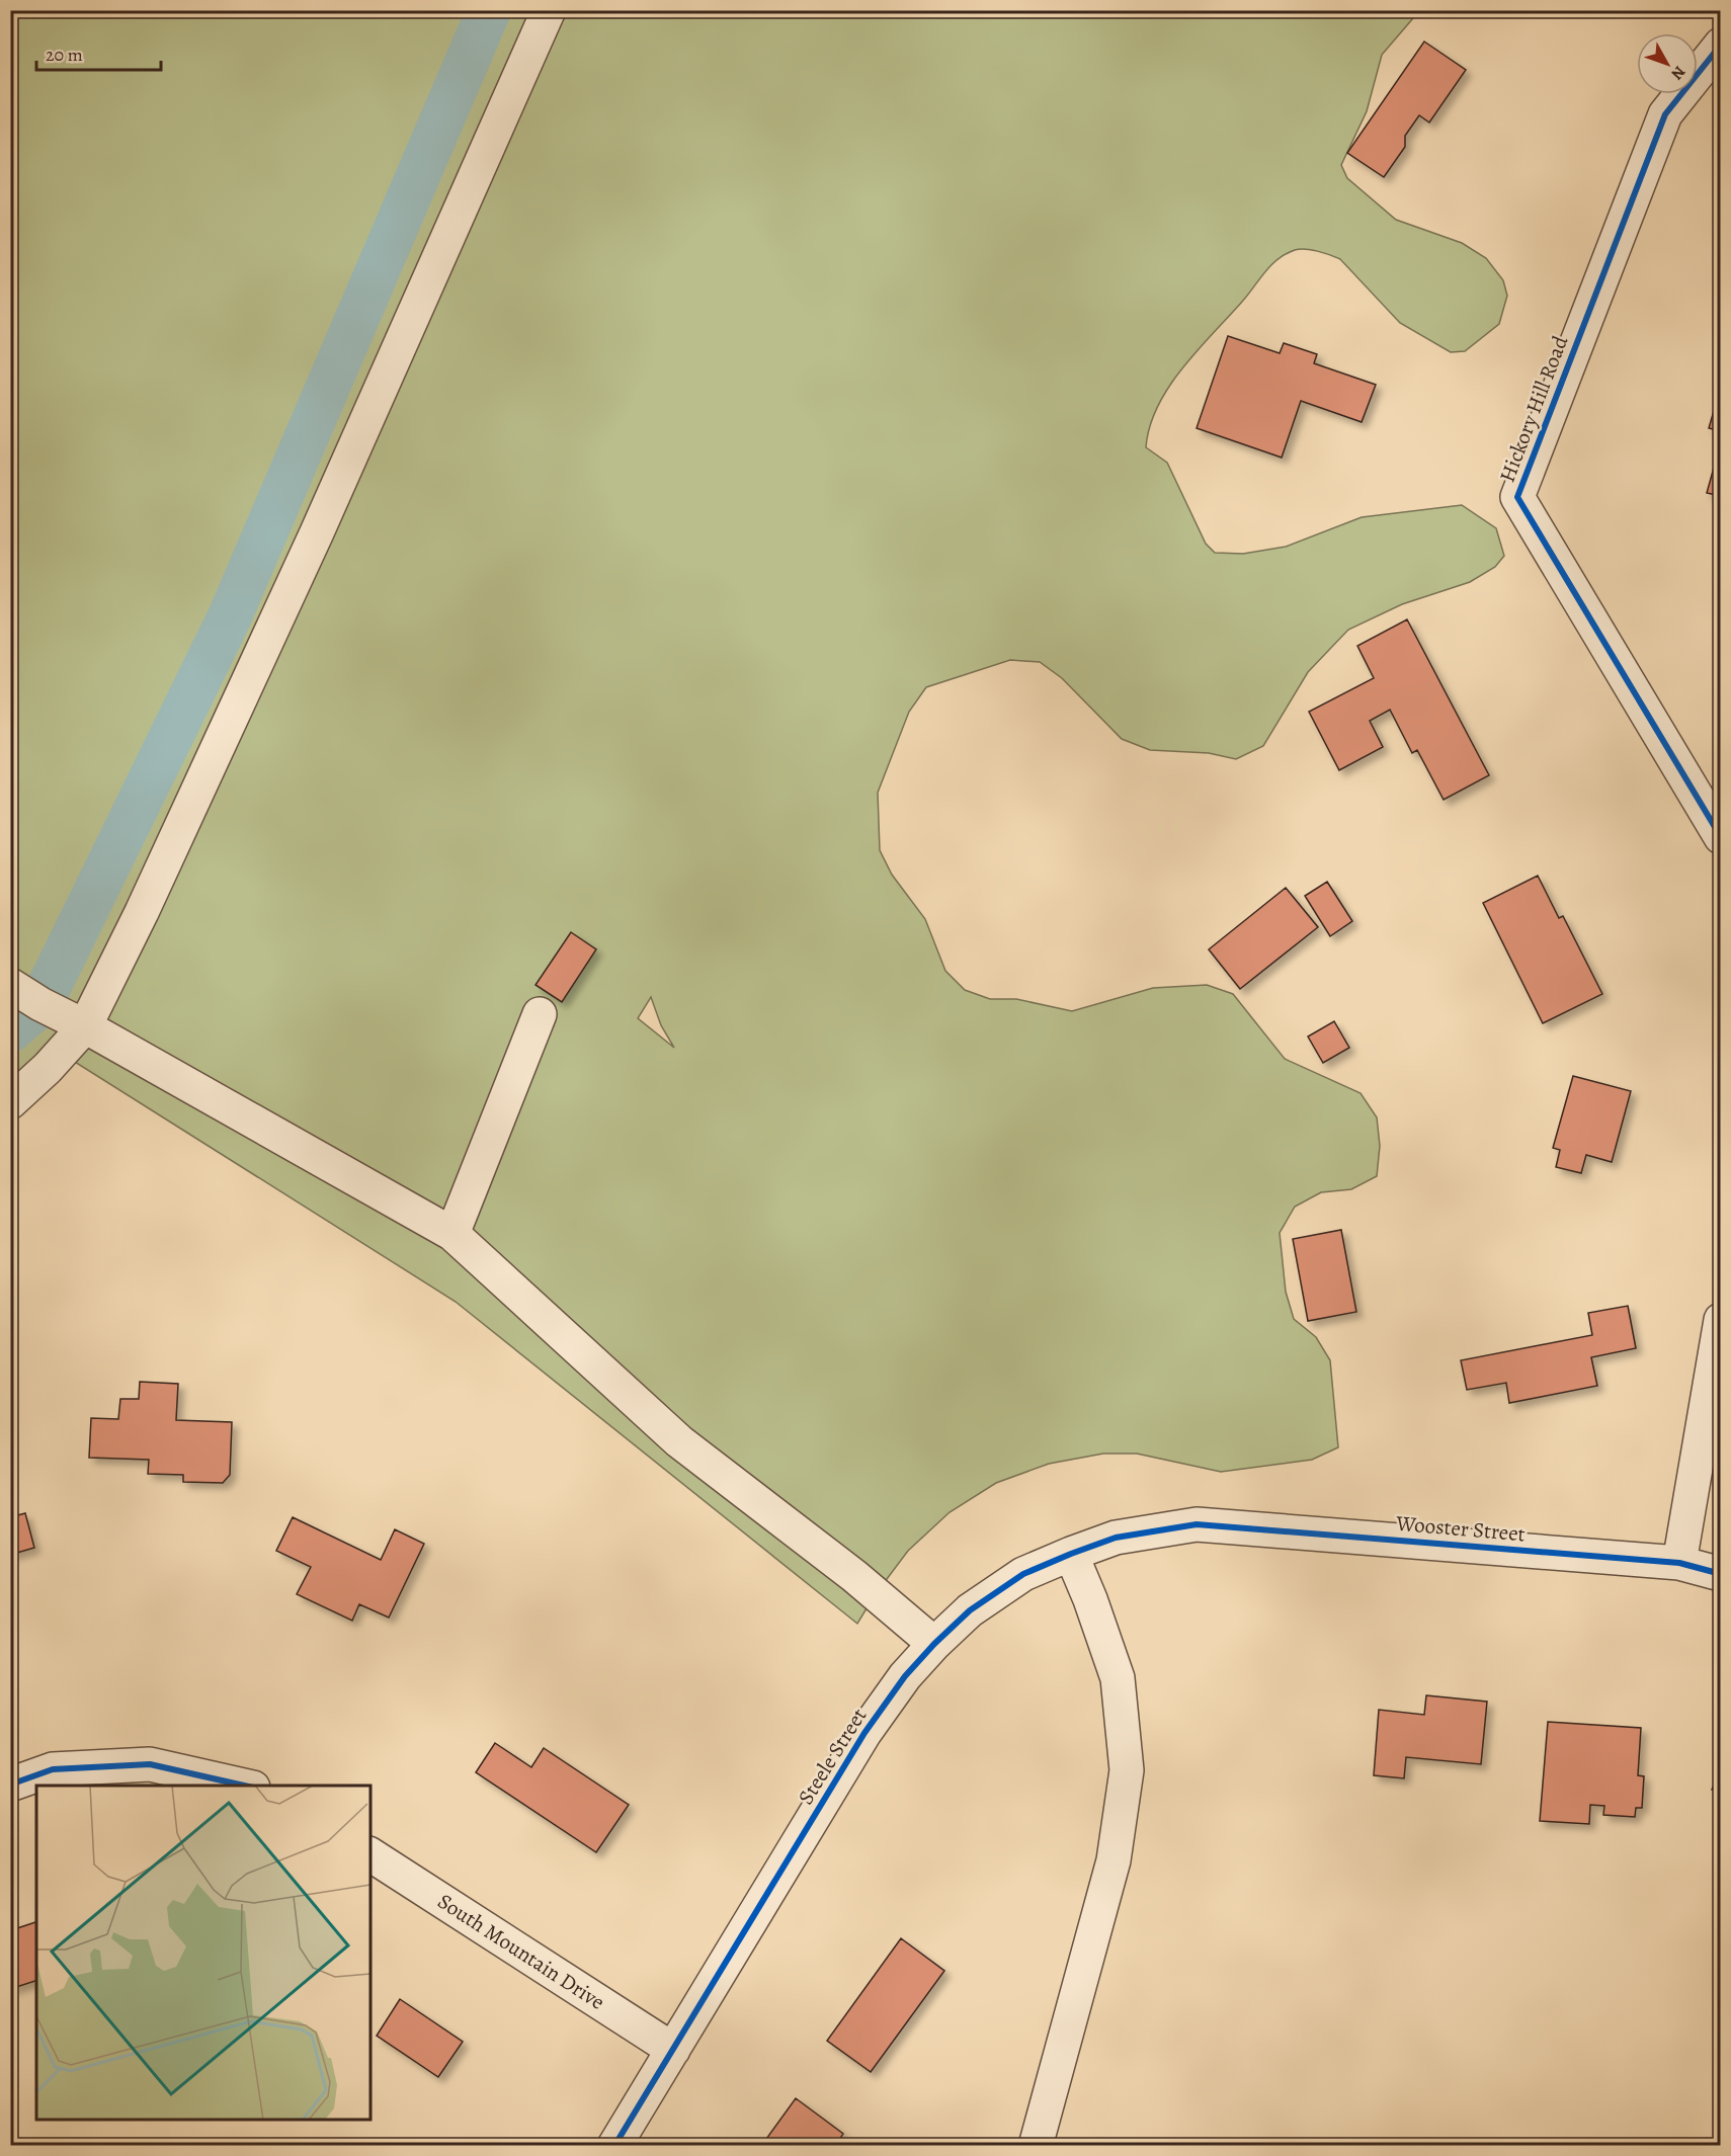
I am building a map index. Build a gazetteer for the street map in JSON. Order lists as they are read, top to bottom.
{
  "streets": {
    "street": [
      "Hickory Hill Road",
      "Wooster Street",
      "Steele Street",
      "South Mountain Drive"
    ]
  },
  "crossings": [
    ["Wooster Street", "Steele Street"],
    ["Steele Street", "South Mountain Drive"]
  ],
  "scale_bar": "20 m",
  "north": "bottom right"
}
